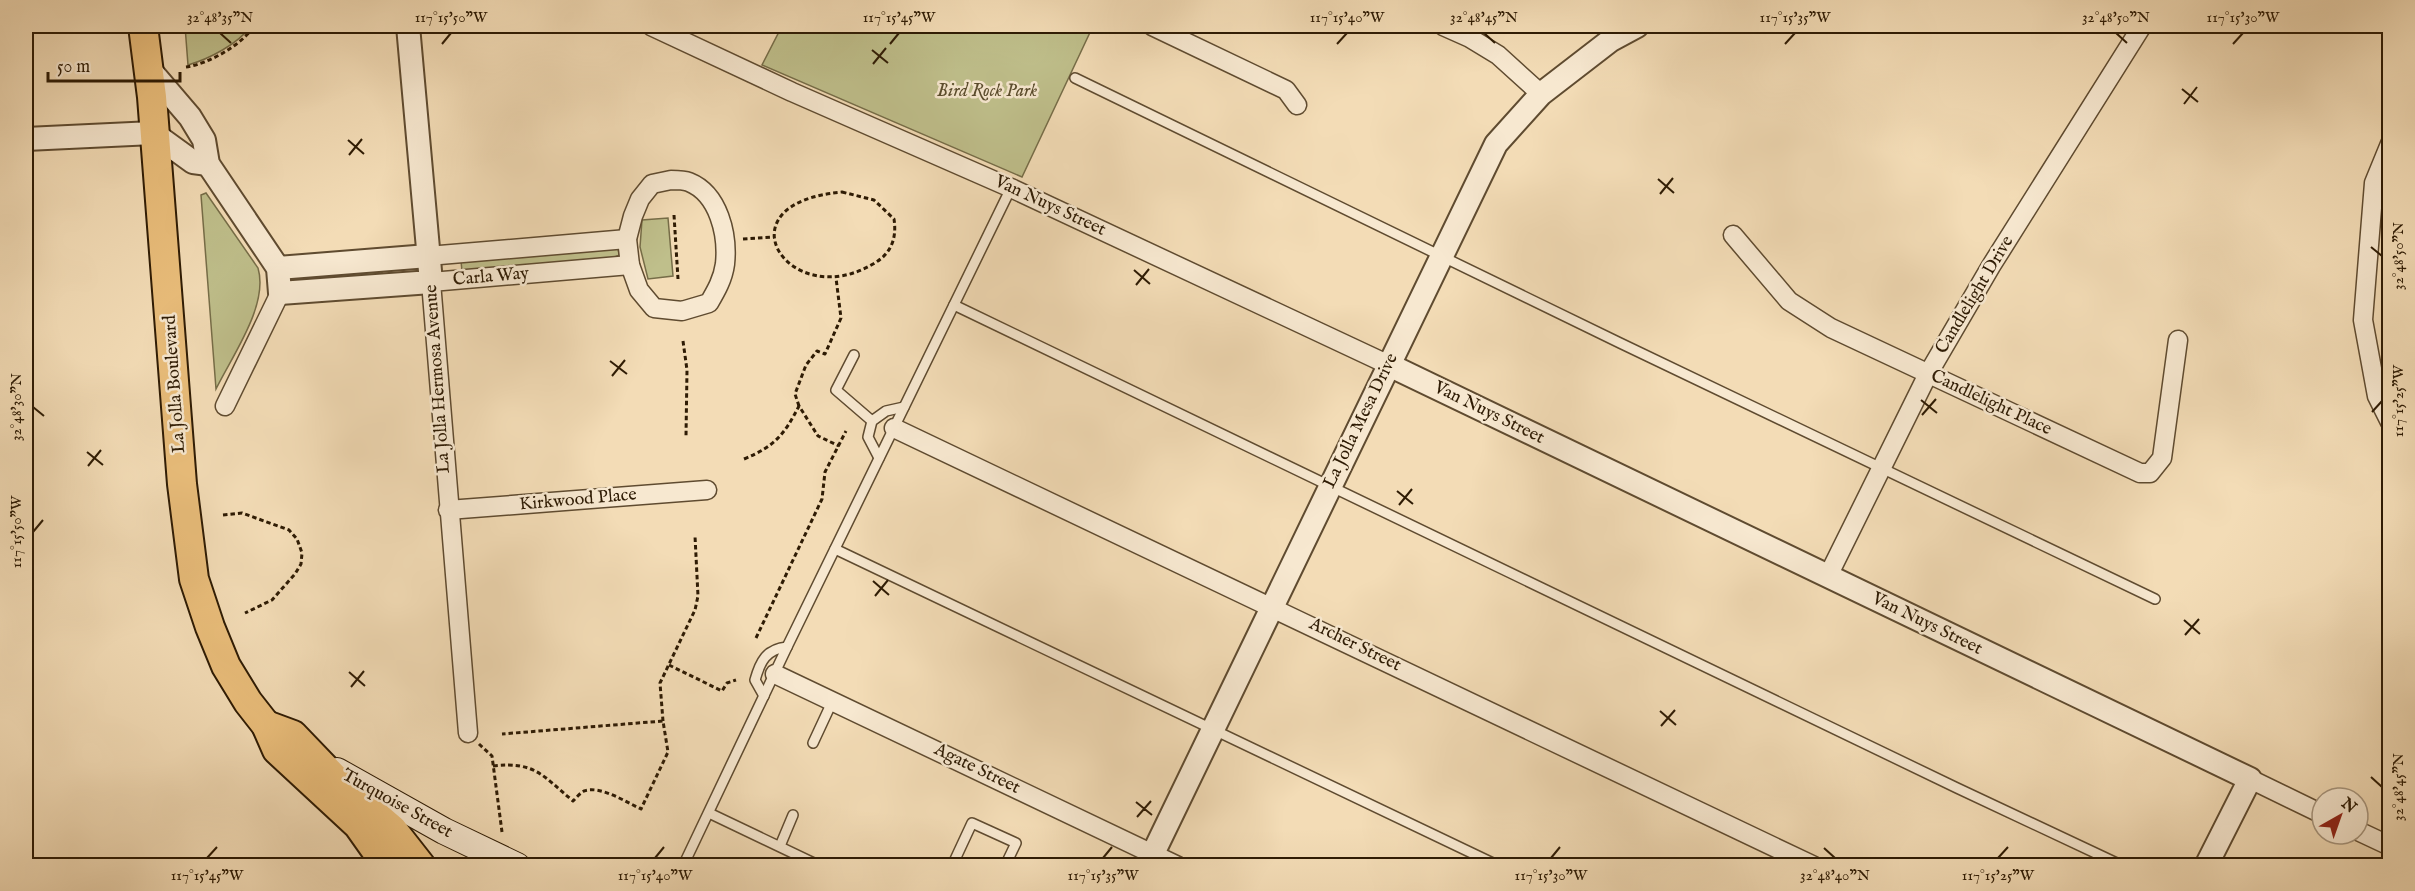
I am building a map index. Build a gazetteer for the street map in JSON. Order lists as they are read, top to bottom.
{
  "streets": {
    "main road": ["La Jolla Boulevard", "Turquoise Street"],
    "street": [
      "Van Nuys Street",
      "Carla Way",
      "Candlelight Drive",
      "La Jolla Hermosa Avenue",
      "Candlelight Place",
      "La Jolla Mesa Drive",
      "Kirkwood Place",
      "Archer Street",
      "Agate Street"
    ]
  },
  "crossings": [
    ["Van Nuys Street", "Candlelight Drive"],
    ["Van Nuys Street", "La Jolla Mesa Drive"],
    ["Carla Way", "La Jolla Hermosa Avenue"],
    ["Candlelight Drive", "Candlelight Place"],
    ["La Jolla Hermosa Avenue", "Kirkwood Place"],
    ["La Jolla Boulevard", "Turquoise Street"],
    ["La Jolla Mesa Drive", "Archer Street"],
    ["La Jolla Mesa Drive", "Agate Street"]
  ],
  "parks": ["Bird Rock Park"],
  "scale_bar": "50 m",
  "north": "top right",
  "coordinates": [
    "32°48'35\"N",
    "117°15'50\"W",
    "117°15'45\"W",
    "117°15'40\"W",
    "32°48'45\"N",
    "117°15'35\"W",
    "32°48'50\"N",
    "117°15'30\"W",
    "117°15'25\"W",
    "32°48'30\"N",
    "32°48'40\"N"
  ]
}
